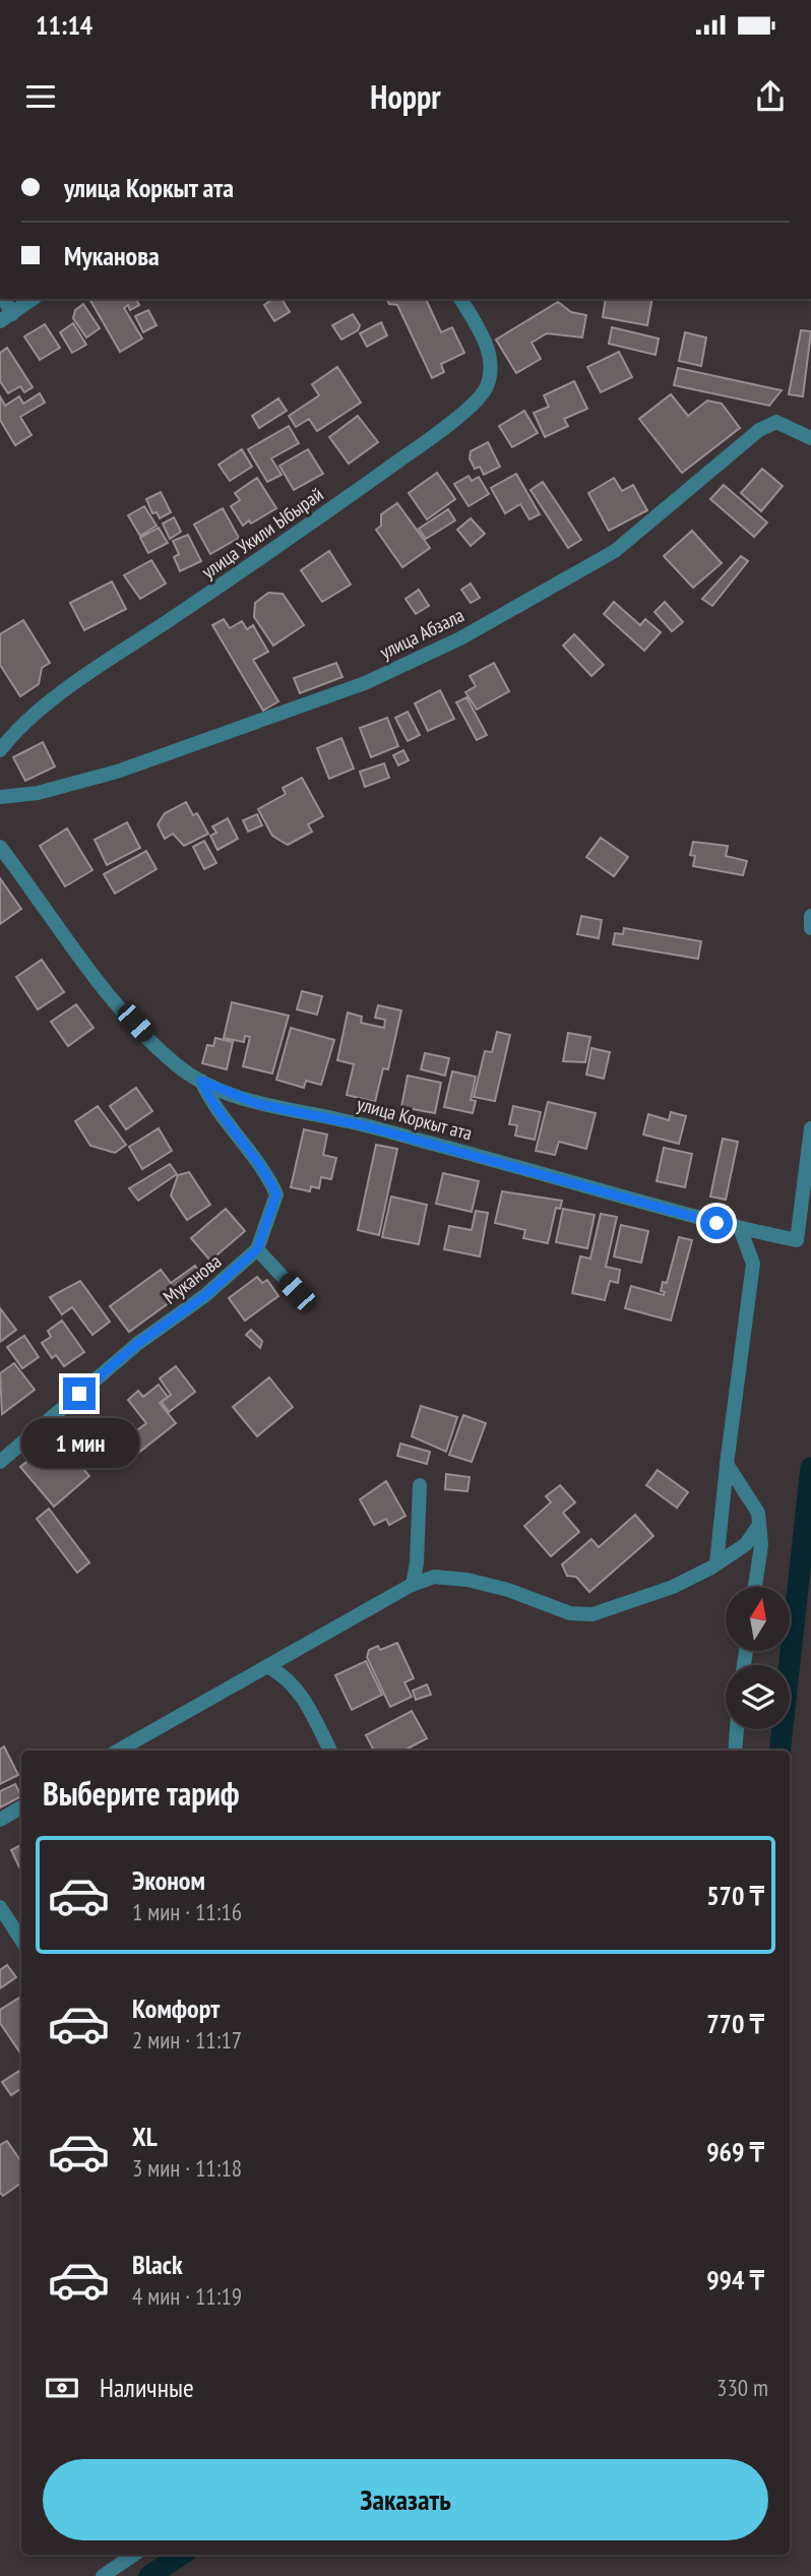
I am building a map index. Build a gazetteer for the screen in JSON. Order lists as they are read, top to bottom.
{
  "streets": {
    "street": [
      "улица Укили Ыбырай",
      "улица Абзала",
      "улица Коркыт ата",
      "Муканова"
    ]
  },
  "crossings": [
    ["улица Коркыт ата", "Муканова"]
  ],
  "north": "top",
  "page": {
    "status": "11:14",
    "header": "Hoppr",
    "banner": ["улица Коркыт ата", "Муканова"],
    "bubble": "1 мин",
    "heading": "Выберите тариф",
    "list": [
      {
        "name": "Эконом",
        "note": "1 мин · 11:16",
        "value": "570 ₸"
      },
      {
        "name": "Комфорт",
        "note": "2 мин · 11:17",
        "value": "770 ₸"
      },
      {
        "name": "XL",
        "note": "3 мин · 11:18",
        "value": "969 ₸"
      },
      {
        "name": "Black",
        "note": "4 мин · 11:19",
        "value": "994 ₸"
      }
    ],
    "pay": ["Наличные", "330 m"],
    "buttons": "Заказать"
  }
}
